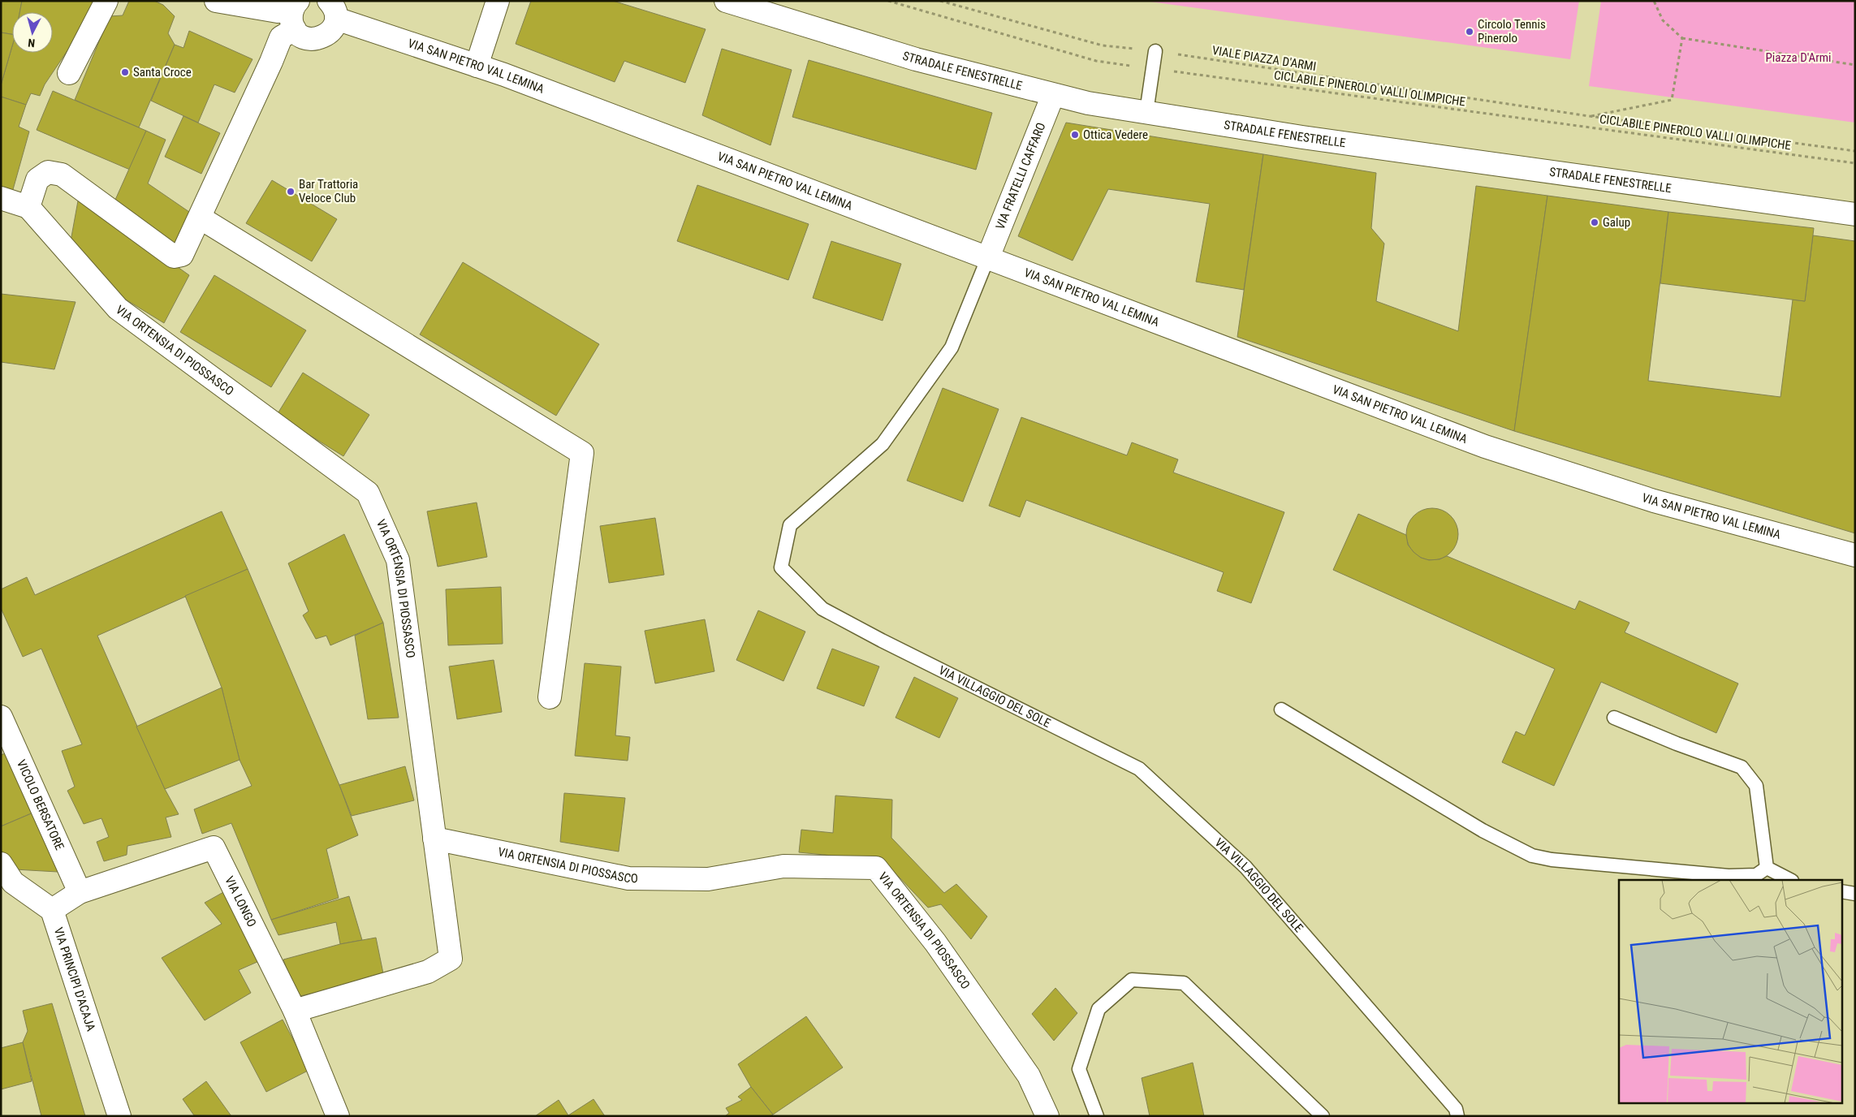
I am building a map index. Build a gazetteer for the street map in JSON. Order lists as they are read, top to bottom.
{
  "streets": {
    "street": [
      "VIA SAN PIETRO VAL LEMINA",
      "STRADALE FENESTRELLE",
      "VIA FRATELLI CAFFARO",
      "VIA ORTENSIA DI PIOSSASCO",
      "VICOLO BERSATORE",
      "VIA LONGO",
      "VIA PRINCIPI D'ACAJA"
    ],
    "lane": ["VIA VILLAGGIO DEL SOLE"],
    "path": ["VIALE PIAZZA D'ARMI", "CICLABILE PINEROLO VALLI OLIMPICHE"]
  },
  "crossings": [
    ["VIA SAN PIETRO VAL LEMINA", "VIA FRATELLI CAFFARO"],
    ["VIA SAN PIETRO VAL LEMINA", "VIA VILLAGGIO DEL SOLE"],
    ["STRADALE FENESTRELLE", "VIA FRATELLI CAFFARO"],
    ["VIA FRATELLI CAFFARO", "VIA VILLAGGIO DEL SOLE"],
    ["VICOLO BERSATORE", "VIA LONGO"],
    ["VIA LONGO", "VIA PRINCIPI D'ACAJA"]
  ],
  "parks": ["Piazza D'Armi"],
  "places": [
    "Circolo Tennis Pinerolo",
    "Santa Croce",
    "Ottica Vedere",
    "Bar Trattoria Veloce Club",
    "Galup"
  ],
  "north": "bottom"
}
